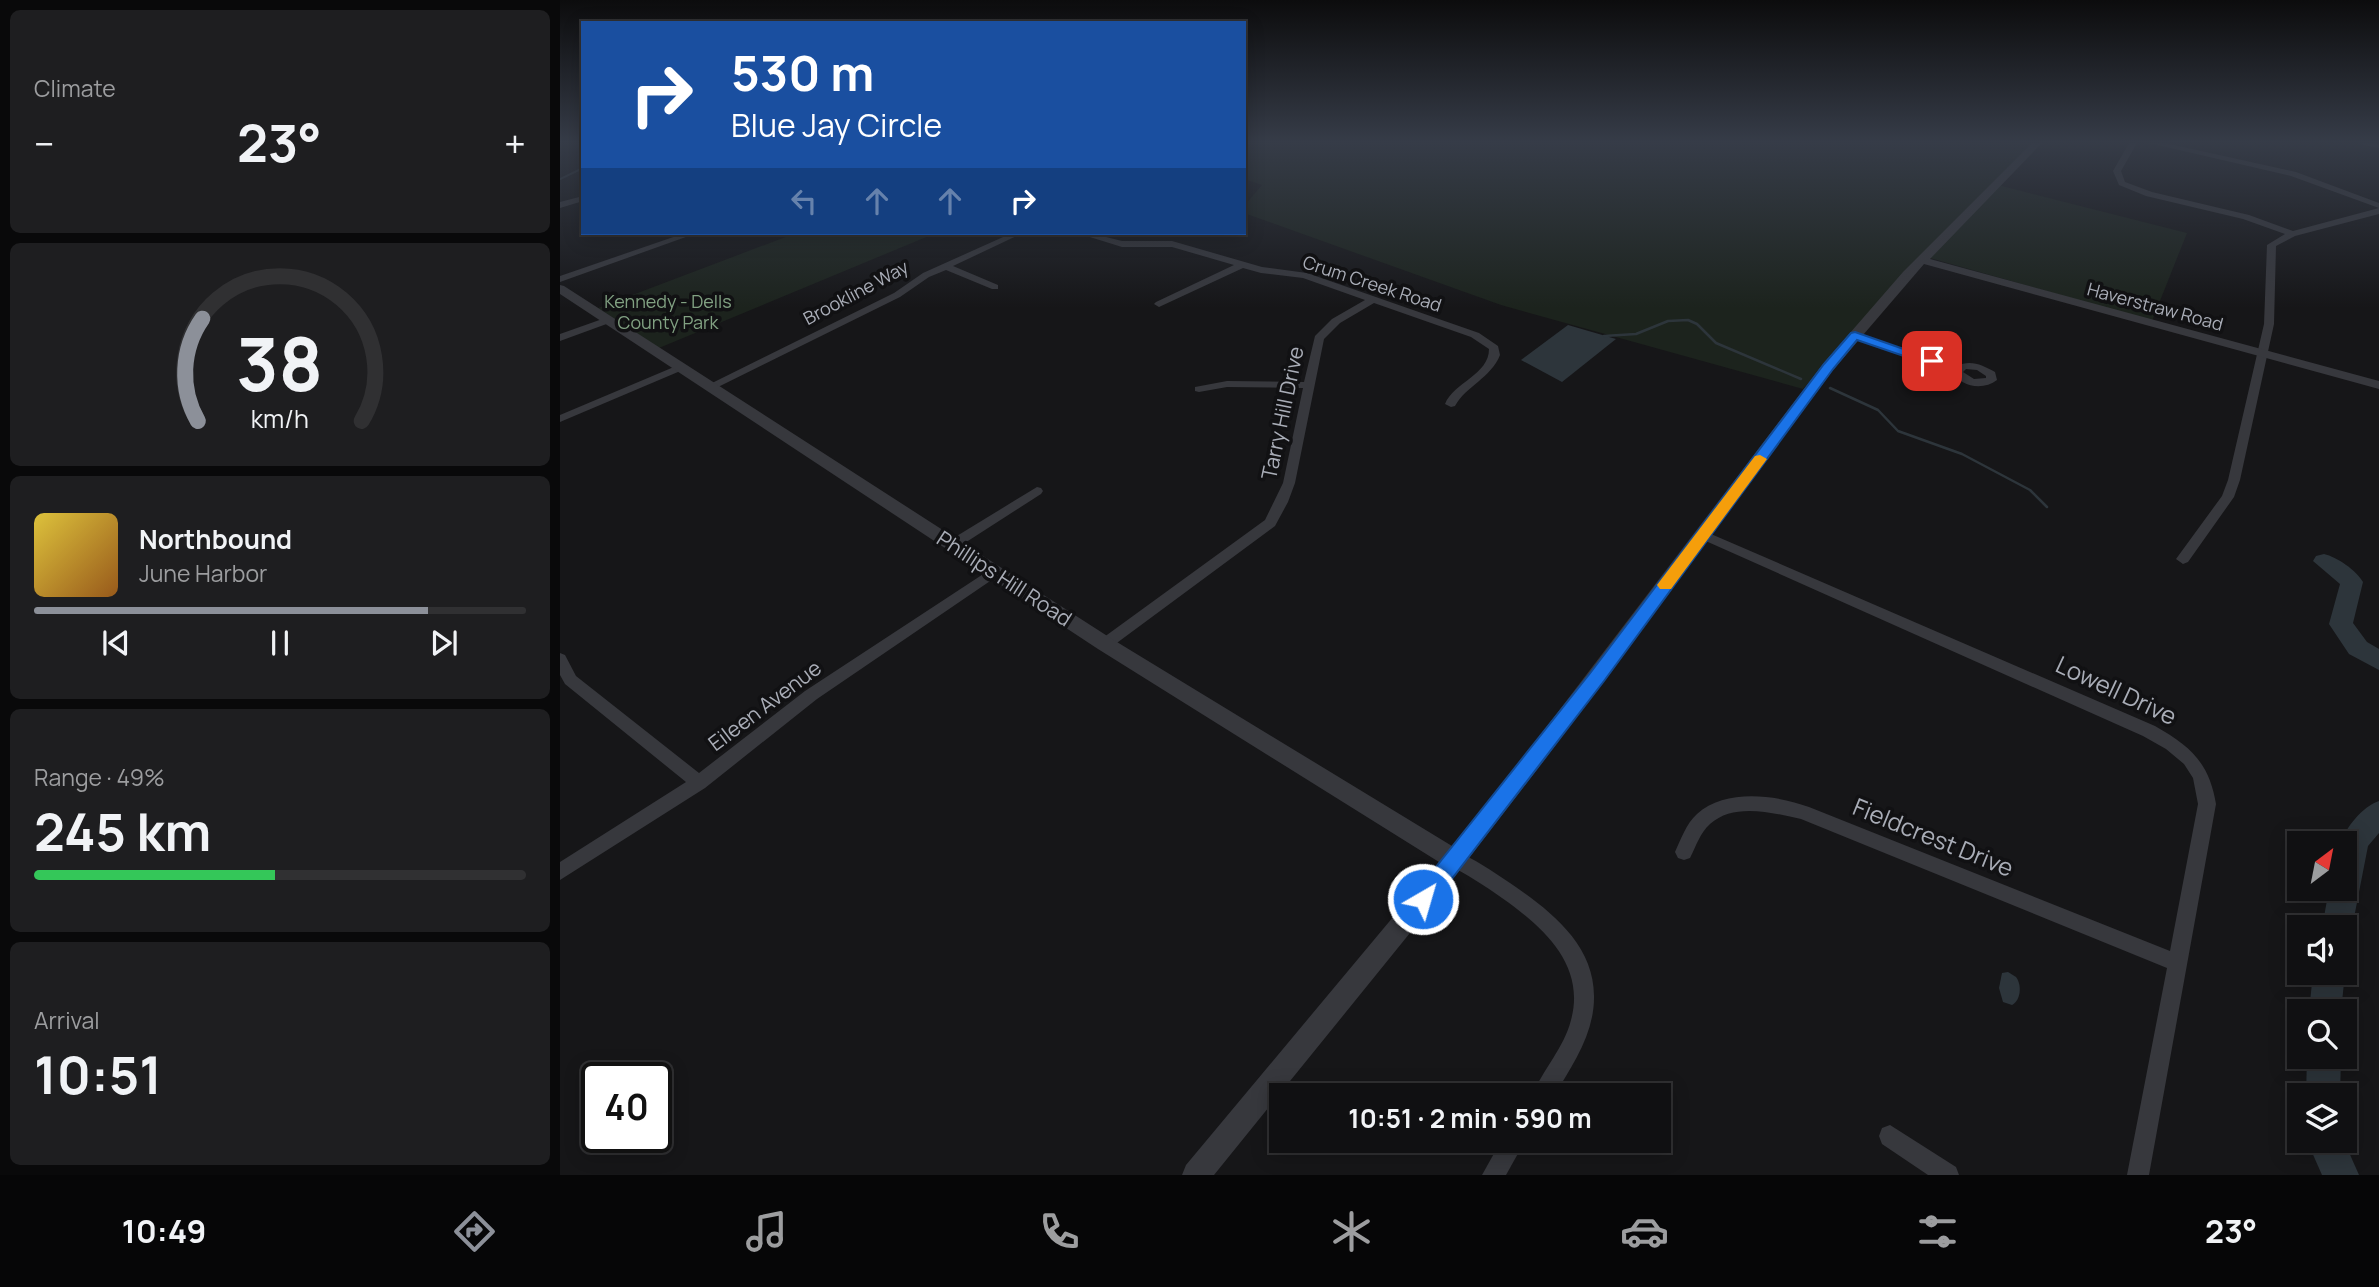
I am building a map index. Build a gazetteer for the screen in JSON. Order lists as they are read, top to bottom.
{
  "streets": {
    "street": [
      "Crum Creek Road",
      "Brookline Way",
      "Haverstraw Road",
      "Tarry Hill Drive",
      "Phillips Hill Road",
      "Lowell Drive",
      "Eileen Avenue",
      "Fieldcrest Drive"
    ]
  },
  "crossings": [
    ["Crum Creek Road", "Tarry Hill Drive"],
    ["Brookline Way", "Phillips Hill Road"],
    ["Tarry Hill Drive", "Phillips Hill Road"],
    ["Phillips Hill Road", "Eileen Avenue"],
    ["Lowell Drive", "Fieldcrest Drive"]
  ],
  "parks": ["Kennedy - Dells County Park"],
  "north": "top right",
  "page": {
    "tile": [
      "Climate",
      ["Range · 49%", "245 km"],
      ["Arrival", "10:51"]
    ],
    "turn": ["530 m", "Blue Jay Circle"],
    "heat": ["−", "23°", "+"],
    "song": ["Northbound", "June Harbor"],
    "limit": "40",
    "trip": "10:51 · 2 min · 590 m",
    "tabs": ["10:49", "23°"],
    "gauge": ["38", "km/h"]
  }
}
